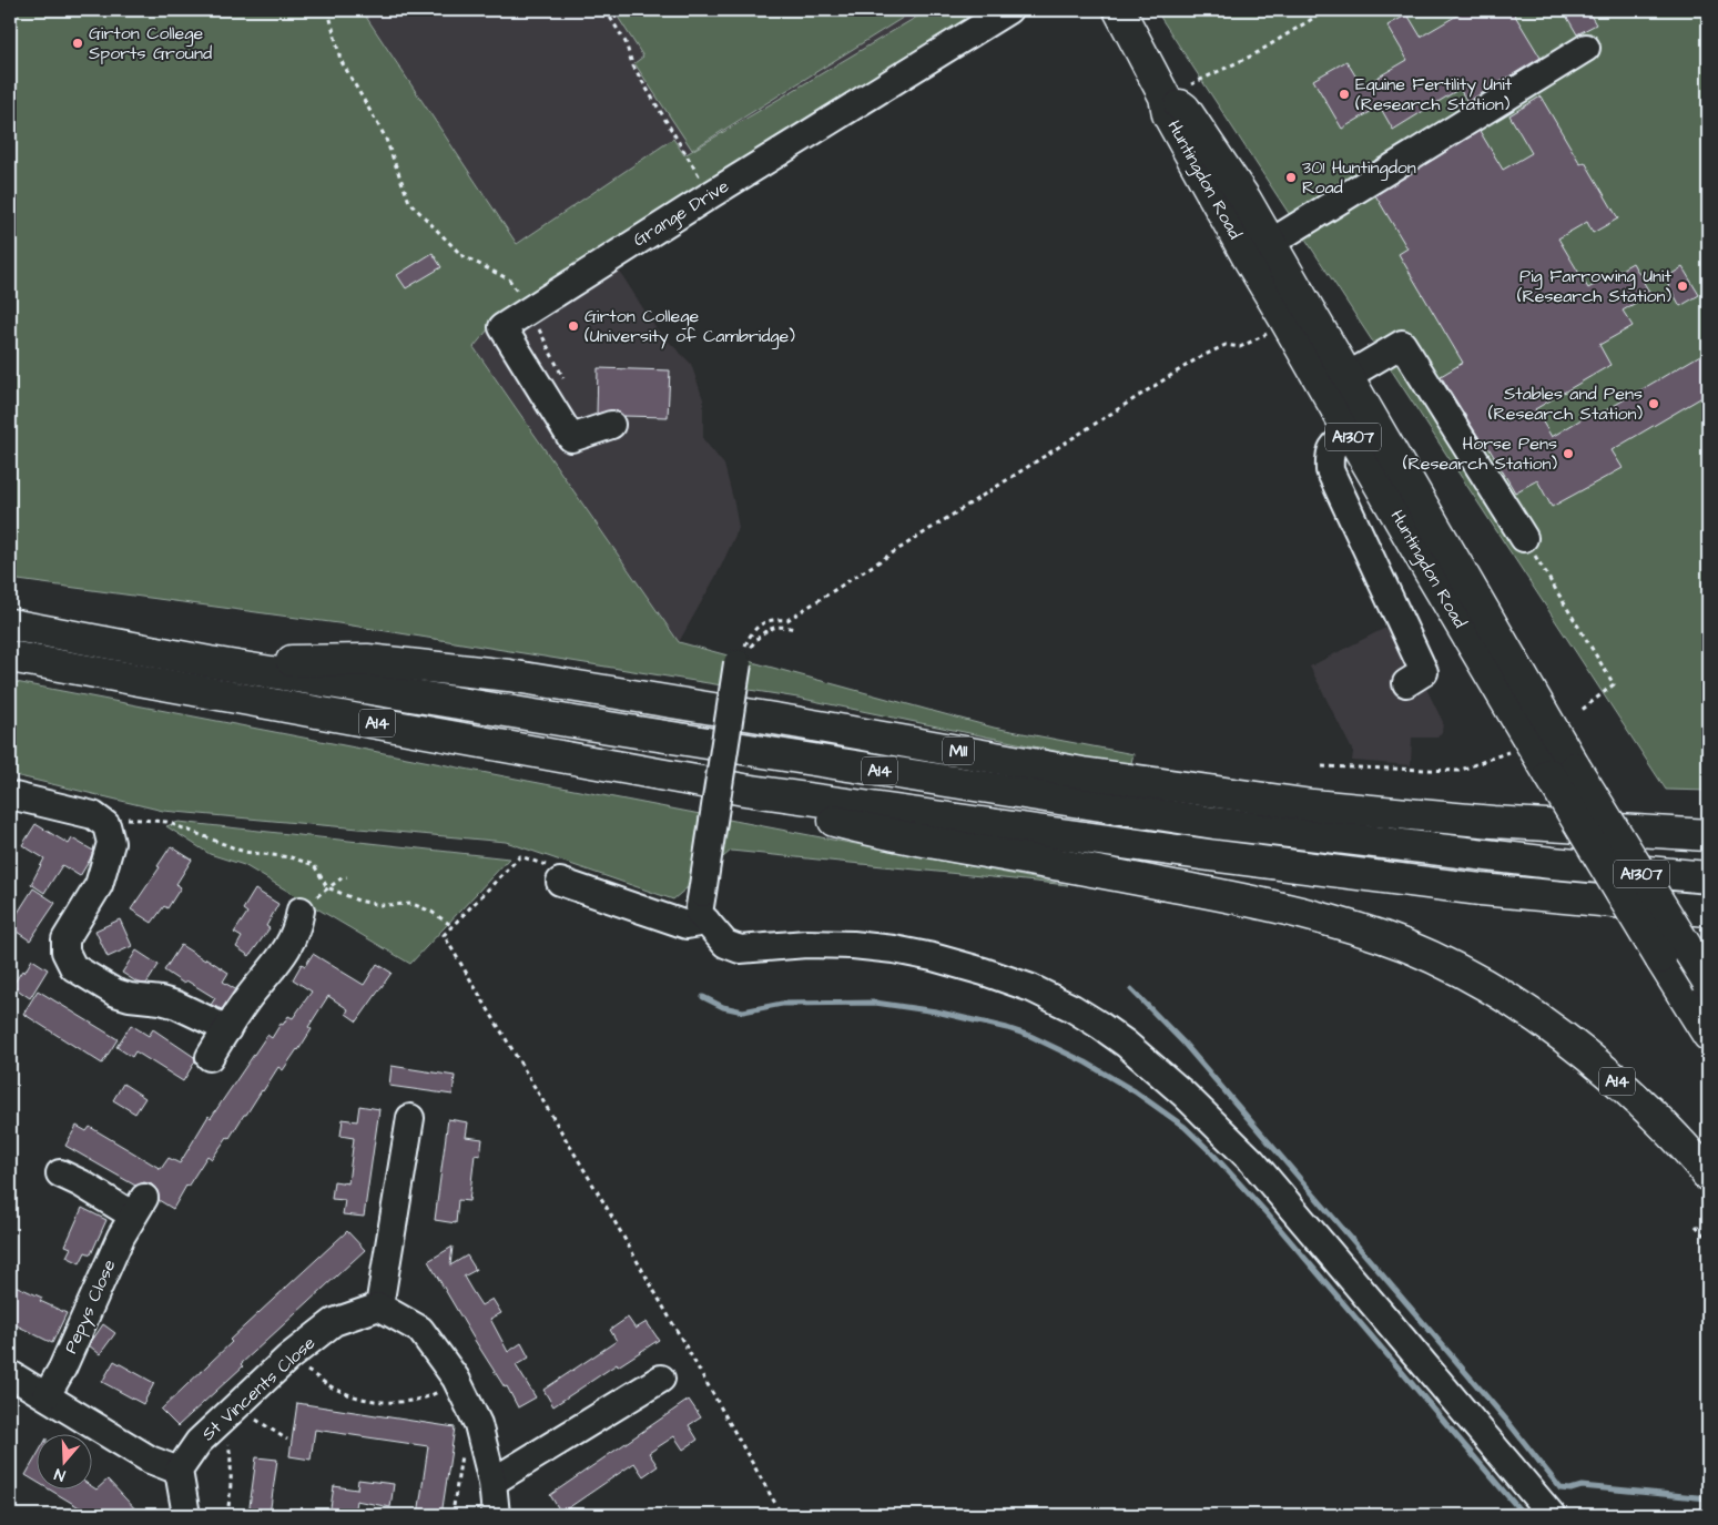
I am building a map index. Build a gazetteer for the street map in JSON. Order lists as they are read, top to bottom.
{
  "streets": {
    "main road": [
      "Huntingdon Road",
      "A1307",
      "A14",
      "M11"
    ],
    "street": ["Grange Drive", "Pepys Close", "St Vincents Close"]
  },
  "crossings": [
    ["A14", "M11"]
  ],
  "places": [
    "Girton College Sports Ground",
    "Equine Fertility Unit (Research Station)",
    "301 Huntingdon Road",
    "Pig Farrowing Unit (Research Station)",
    "Girton College (University of Cambridge)",
    "Stables and Pens (Research Station)",
    "Horse Pens (Research Station)"
  ],
  "north": "bottom"
}
